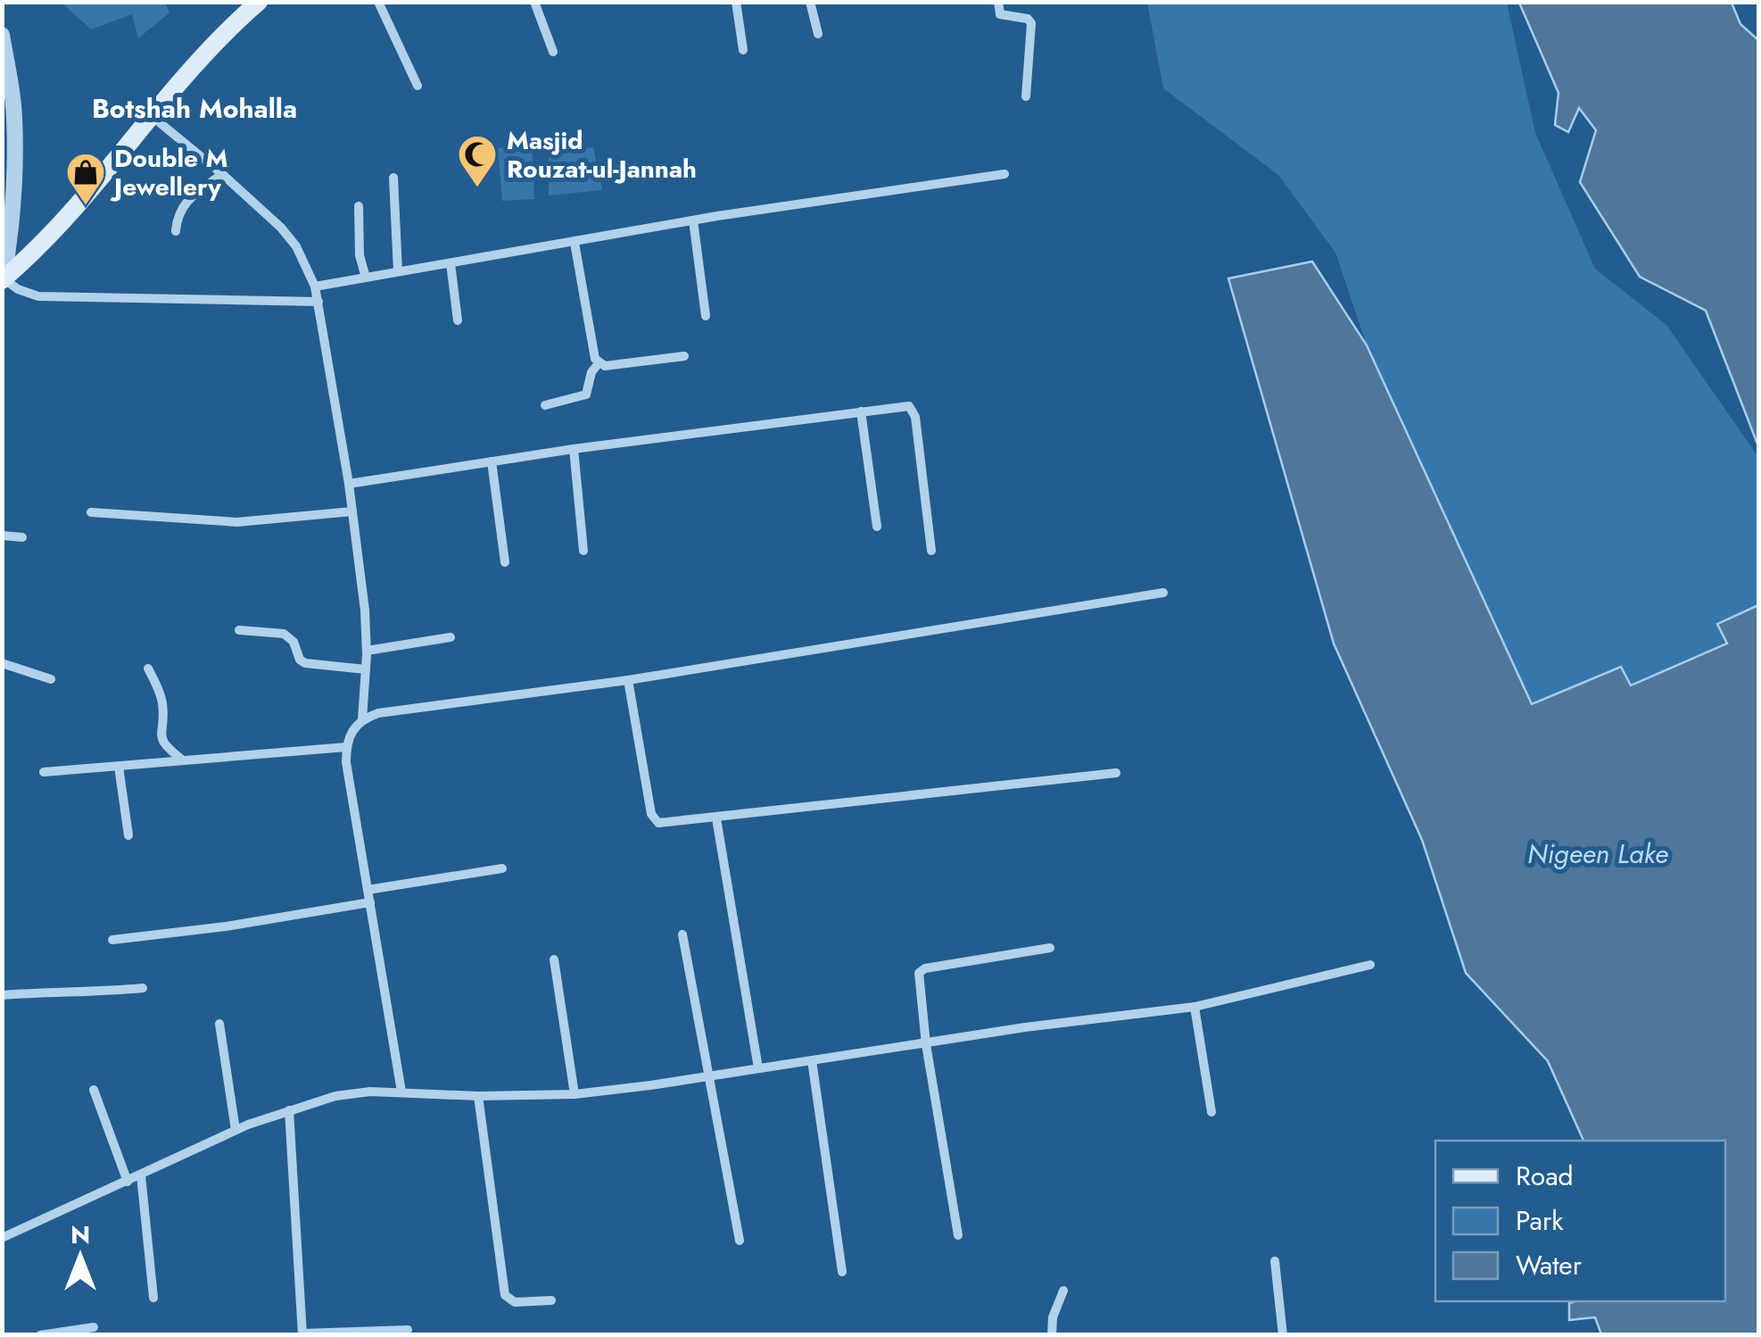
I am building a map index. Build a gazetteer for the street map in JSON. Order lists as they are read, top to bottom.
{
  "districts": ["Botshah Mohalla"],
  "water": ["Nigeen Lake"],
  "places": {
    "mosque": ["Masjid Rouzat-ul-Jannah"],
    "shop": ["Double M Jewellery"]
  },
  "legend": ["Road", "Park", "Water"],
  "north": "top"
}
